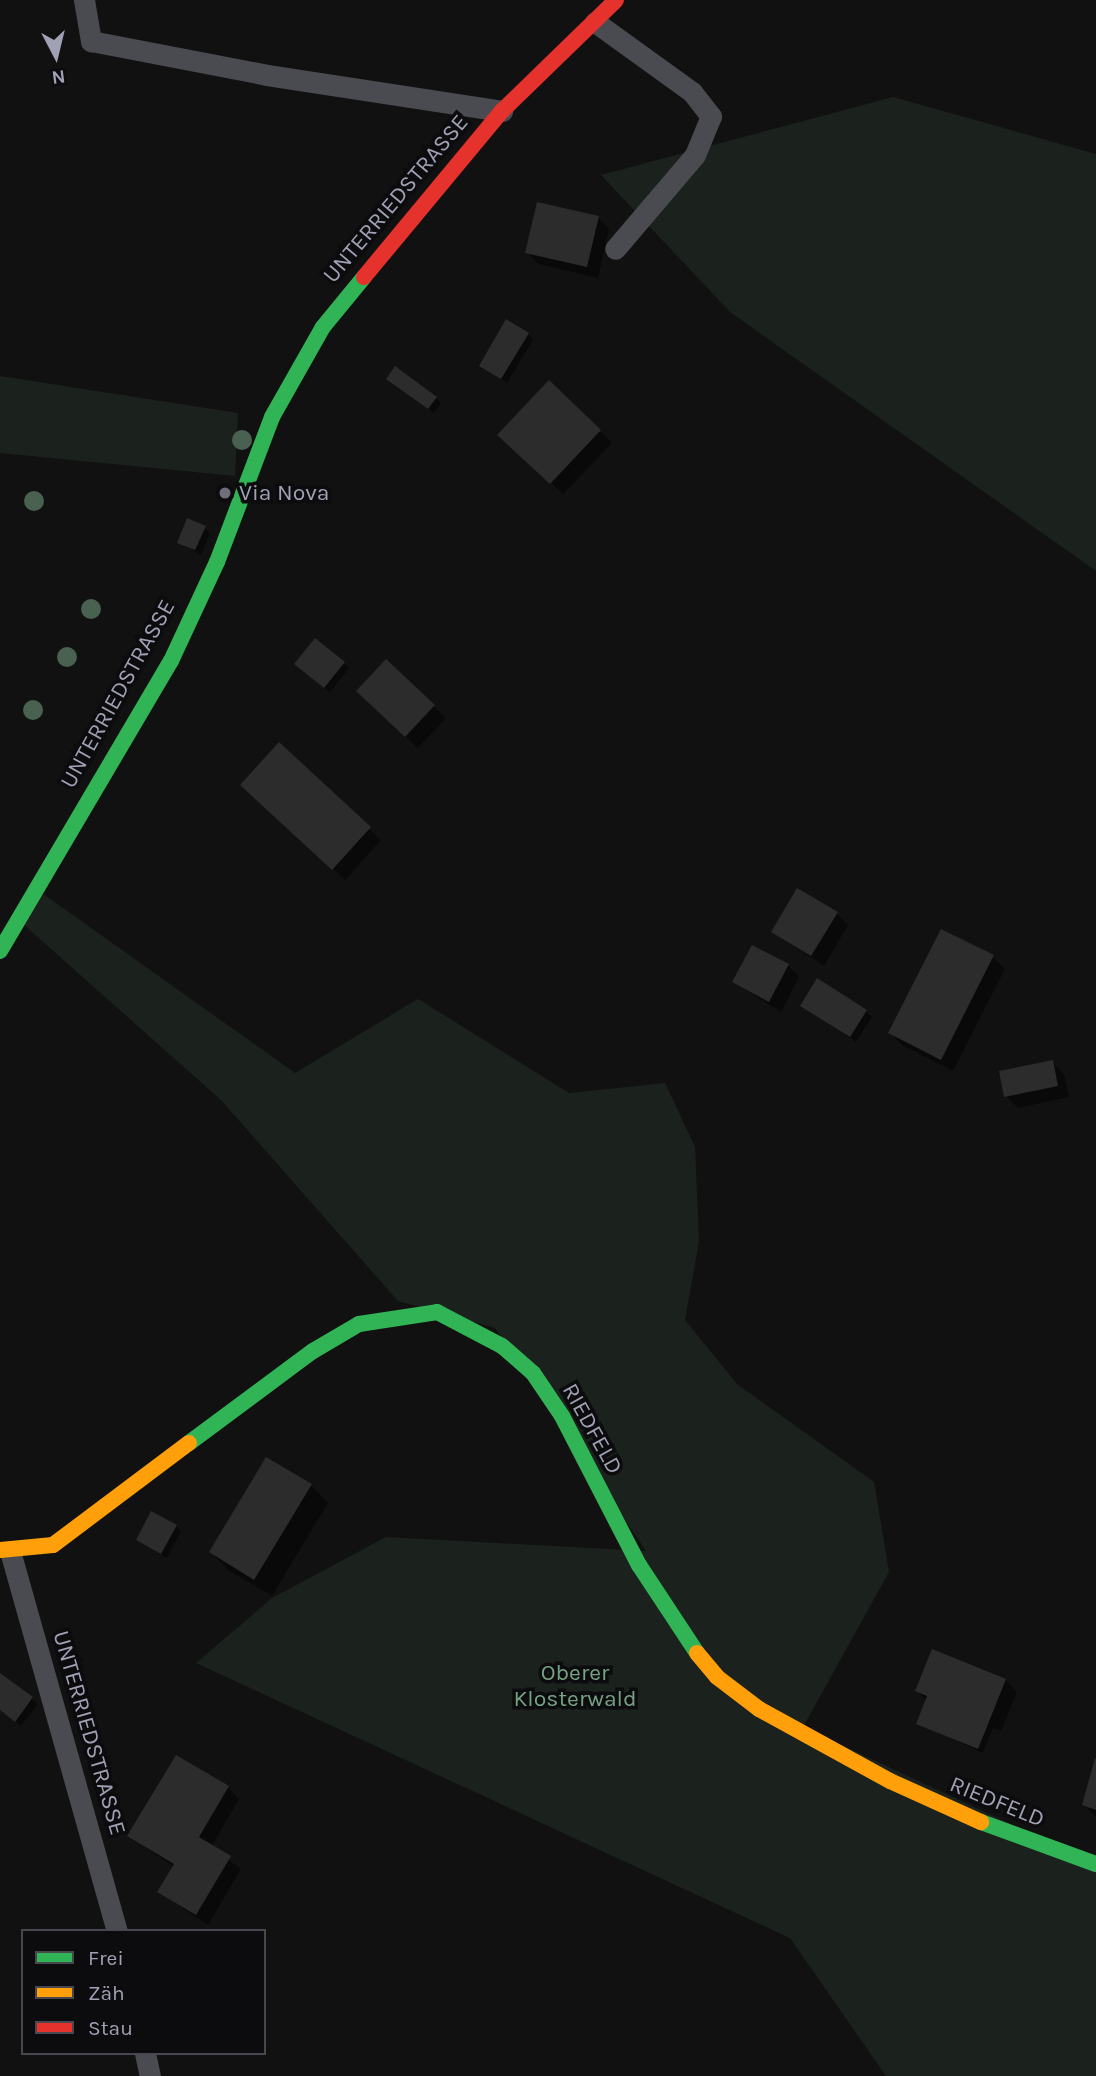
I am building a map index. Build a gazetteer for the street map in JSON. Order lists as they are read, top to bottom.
{
  "streets": {
    "street": ["UNTERRIEDSTRASSE", "RIEDFELD"]
  },
  "crossings": [
    ["UNTERRIEDSTRASSE", "RIEDFELD"]
  ],
  "parks": ["Oberer Klosterwald"],
  "places": ["Via Nova"],
  "legend": ["Frei", "Zäh", "Stau"],
  "north": "bottom"
}
